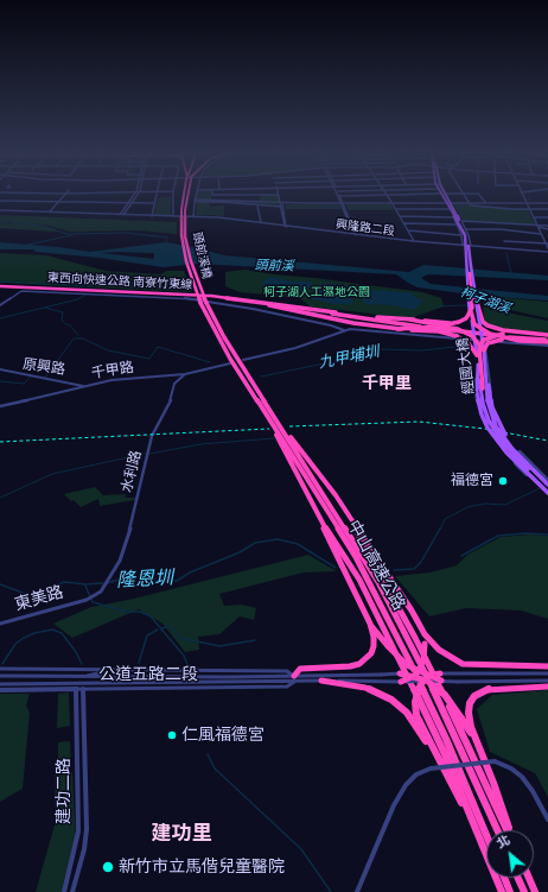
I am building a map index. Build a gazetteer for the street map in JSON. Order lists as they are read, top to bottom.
{
  "streets": {
    "highway": ["頭前溪橋", "東西向快速公路 南寮竹東線", "中山高速公路"],
    "main road": ["經國大橋"],
    "street": [
      "興隆路二段",
      "原興路",
      "千甲路",
      "水利路",
      "東美路",
      "公道五路二段",
      "建功二路"
    ]
  },
  "crossings": [
    ["頭前溪橋", "中山高速公路"],
    ["原興路", "千甲路"],
    ["千甲路", "水利路"],
    ["水利路", "東美路"],
    ["公道五路二段", "建功二路"]
  ],
  "districts": ["千甲里", "建功里"],
  "water": [
    "頭前溪",
    "柯子湖溪",
    "九甲埔圳",
    "隆恩圳"
  ],
  "parks": ["柯子湖人工濕地公園"],
  "places": ["福德宮", "仁風福德宮", "新竹市立馬偕兒童醫院"],
  "north": "top left"
}
